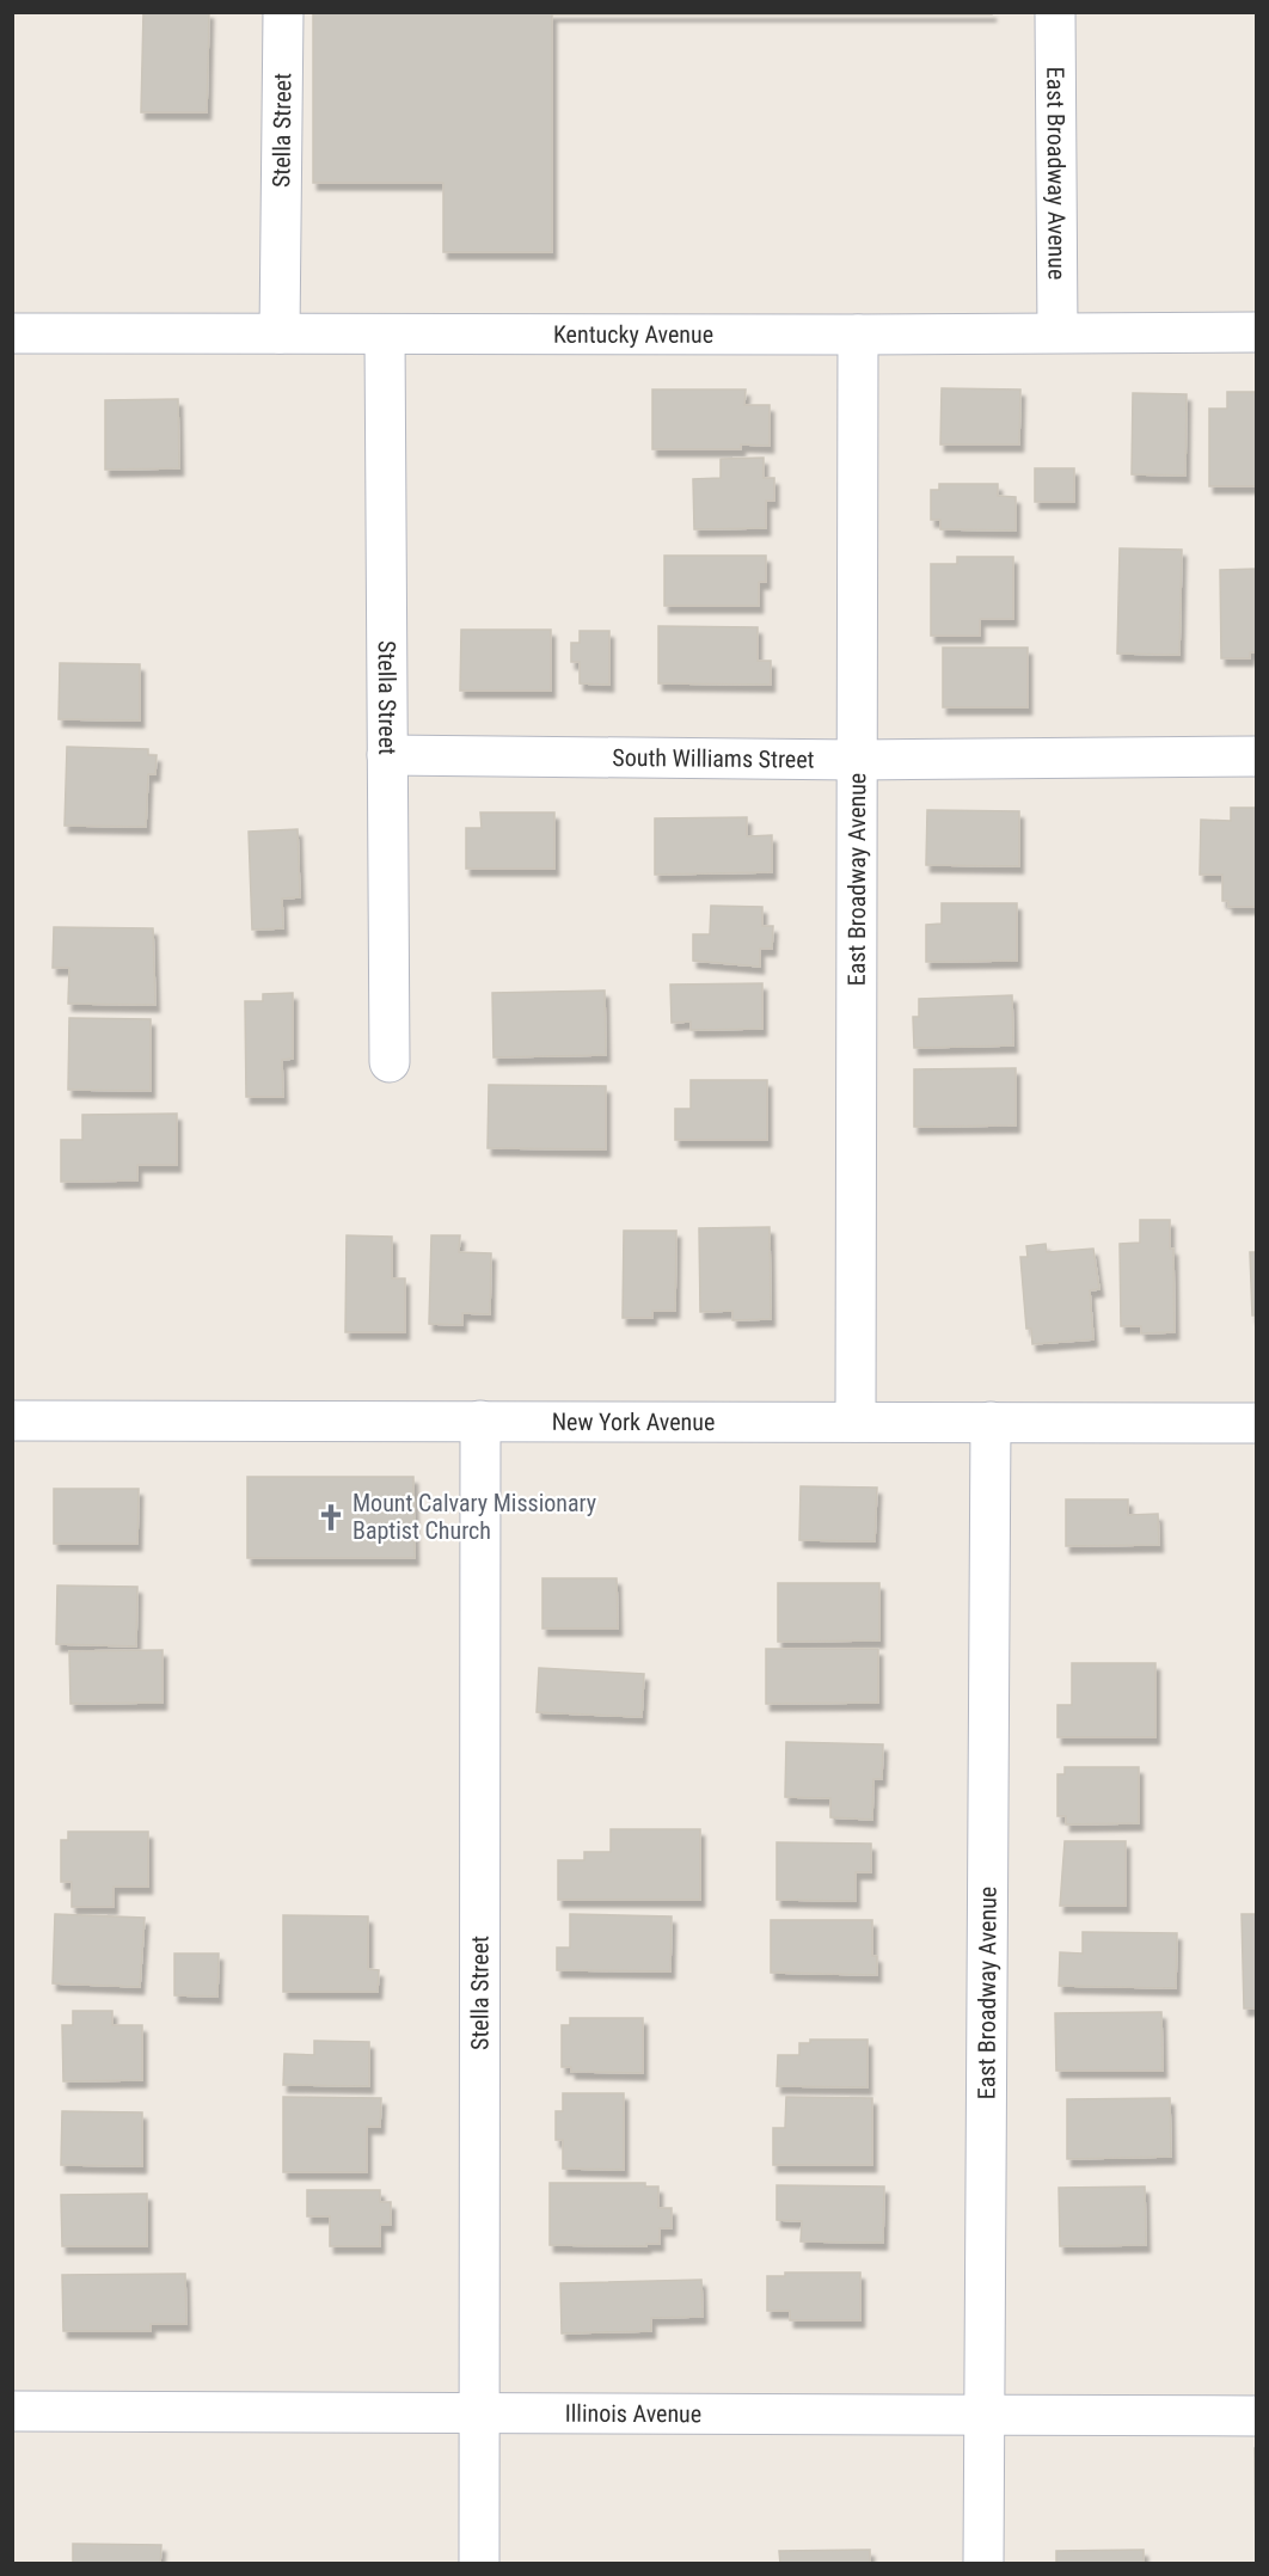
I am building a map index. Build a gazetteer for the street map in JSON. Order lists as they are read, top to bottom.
{
  "streets": {
    "street": [
      "Stella Street",
      "East Broadway Avenue",
      "Kentucky Avenue",
      "South Williams Street",
      "New York Avenue",
      "Illinois Avenue"
    ]
  },
  "crossings": [
    ["Stella Street", "Kentucky Avenue"],
    ["Stella Street", "South Williams Street"],
    ["Stella Street", "New York Avenue"],
    ["Stella Street", "Illinois Avenue"],
    ["East Broadway Avenue", "Kentucky Avenue"],
    ["East Broadway Avenue", "South Williams Street"],
    ["East Broadway Avenue", "New York Avenue"],
    ["East Broadway Avenue", "Illinois Avenue"]
  ],
  "places": {
    "church": ["Mount Calvary Missionary Baptist Church"]
  }
}
